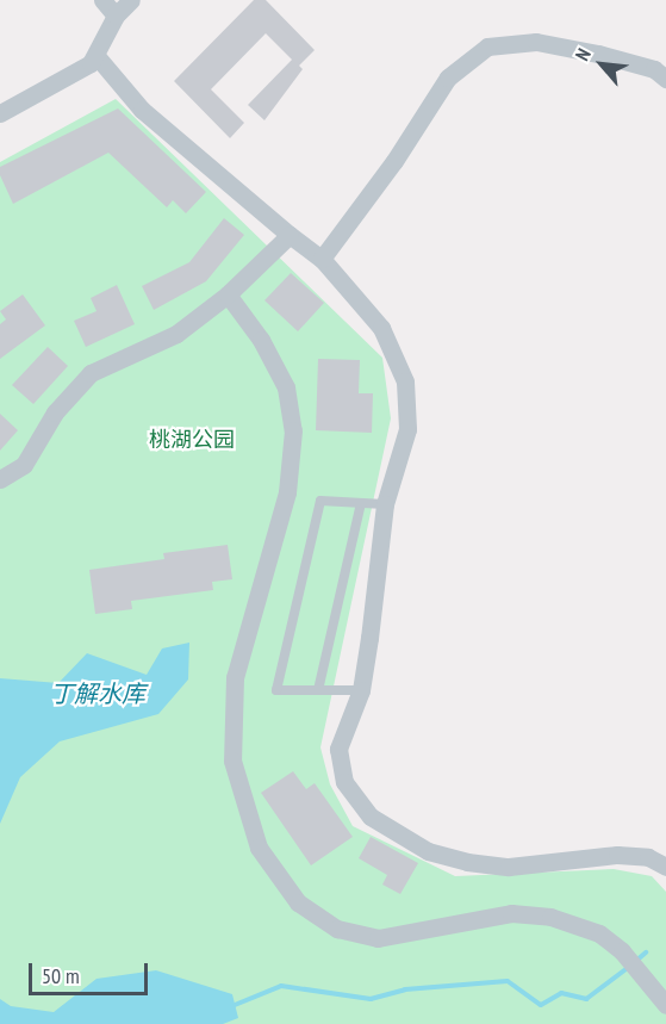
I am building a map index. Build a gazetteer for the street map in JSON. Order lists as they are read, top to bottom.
{
  "water": ["丁解水库"],
  "parks": ["桃湖公园"],
  "scale_bar": "50 m",
  "north": "top left"
}
